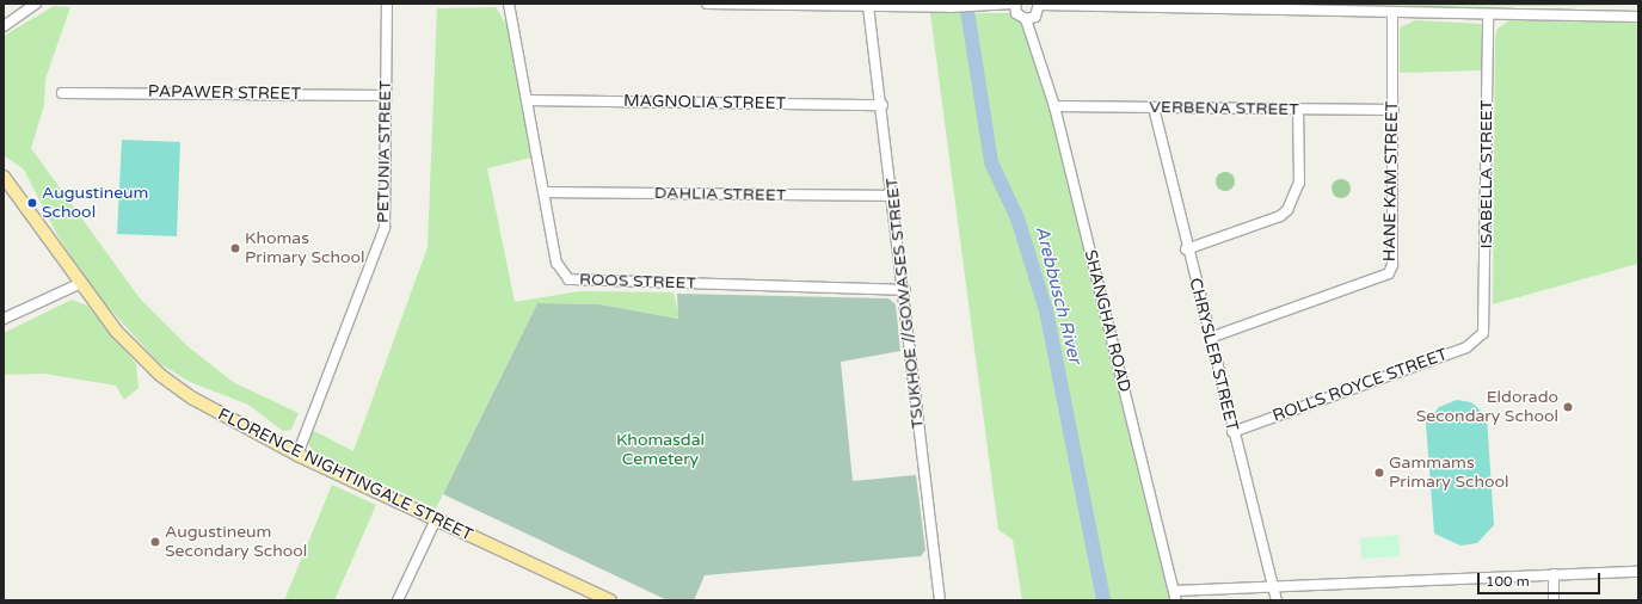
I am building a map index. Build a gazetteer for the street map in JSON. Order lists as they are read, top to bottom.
{
  "streets": {
    "main road": ["FLORENCE NIGHTINGALE STREET"],
    "street": [
      "PAPAWER STREET",
      "MAGNOLIA STREET",
      "VERBENA STREET",
      "PETUNIA STREET",
      "ISABELLA STREET",
      "HANE KAM STREET",
      "DAHLIA STREET",
      "ROOS STREET",
      "TSUKHOE //GOWASES STREET",
      "SHANGHAI ROAD",
      "CHRYSLER STREET",
      "ROLLS ROYCE STREET"
    ]
  },
  "crossings": [
    ["PAPAWER STREET", "PETUNIA STREET"],
    ["MAGNOLIA STREET", "ROOS STREET"],
    ["MAGNOLIA STREET", "TSUKHOE //GOWASES STREET"],
    ["VERBENA STREET", "HANE KAM STREET"],
    ["VERBENA STREET", "SHANGHAI ROAD"],
    ["VERBENA STREET", "CHRYSLER STREET"],
    ["PETUNIA STREET", "FLORENCE NIGHTINGALE STREET"],
    ["ISABELLA STREET", "ROLLS ROYCE STREET"],
    ["HANE KAM STREET", "CHRYSLER STREET"],
    ["DAHLIA STREET", "ROOS STREET"],
    ["DAHLIA STREET", "TSUKHOE //GOWASES STREET"],
    ["ROOS STREET", "TSUKHOE //GOWASES STREET"],
    ["CHRYSLER STREET", "ROLLS ROYCE STREET"]
  ],
  "water": ["Arebbusch River"],
  "parks": ["Khomasdal Cemetery"],
  "places": [
    "Augustineum School",
    "Khomas Primary School",
    "Eldorado Secondary School",
    "Gammams Primary School",
    "Augustineum Secondary School"
  ],
  "scale_bar": "100 m"
}
